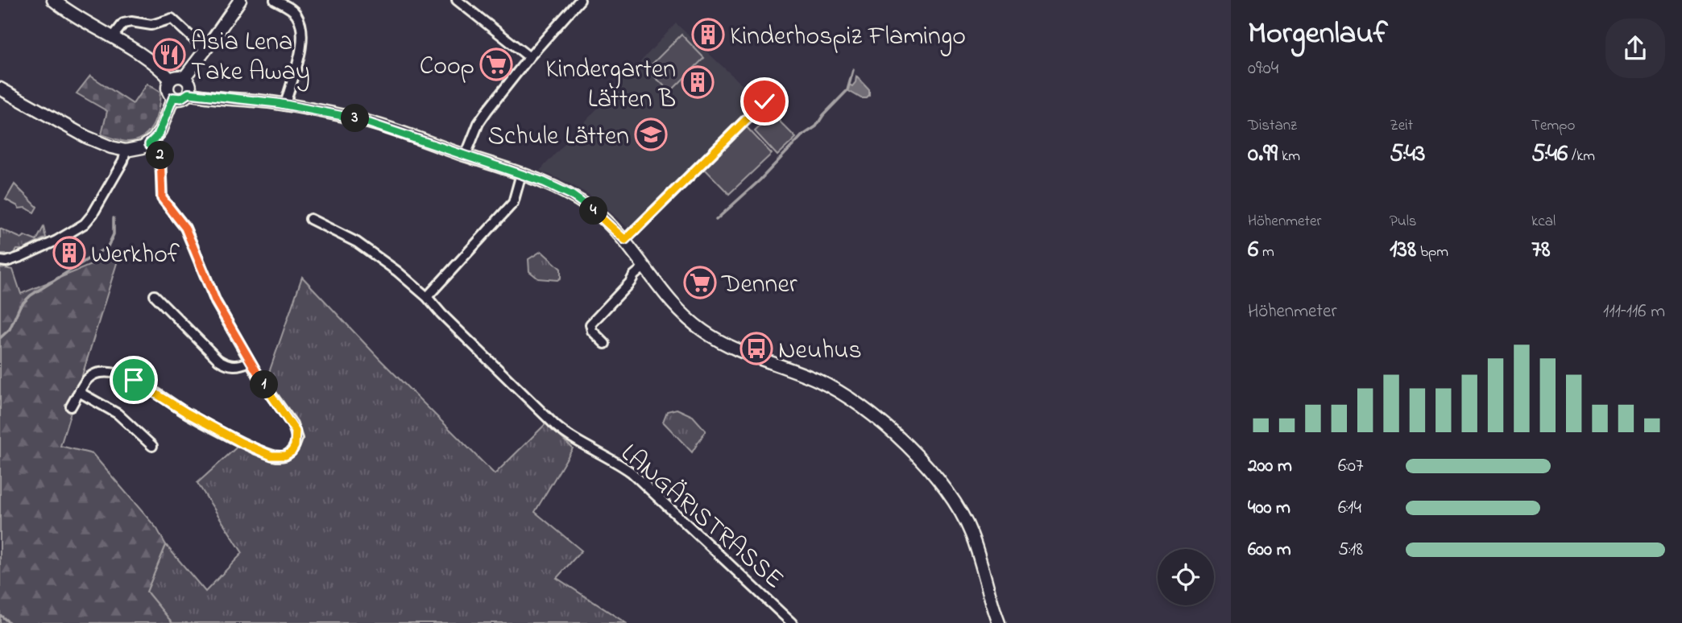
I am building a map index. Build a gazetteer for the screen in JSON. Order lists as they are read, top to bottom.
{
  "streets": {
    "street": ["LANGÄRISTRASSE"]
  },
  "places": {
    "building": ["Kinderhospiz Flamingo", "Kindergarten Lätten B", "Werkhof"],
    "restaurant": ["Asia Lena Take Away"],
    "supermarket": ["Coop", "Denner"],
    "school or university": ["Schule Lätten"],
    "bus stop": ["Neuhus"]
  },
  "page": {
    "heading": ["Morgenlauf", "09:04"],
    "stats": [
      ["Distanz", "0.99 km"],
      ["Zeit", "5:43"],
      ["Tempo", "5:46 /km"],
      ["Höhenmeter", "6 m"],
      ["Puls", "138 bpm"],
      ["kcal", "78"]
    ],
    "pins": [
      "3",
      "2",
      "4",
      "1"
    ],
    "chart": ["Höhenmeter", "111–116 m"],
    "list": [
      {
        "name": "200 m",
        "note": "6:07"
      },
      {
        "name": "400 m",
        "note": "6:14"
      },
      {
        "name": "600 m",
        "note": "5:18"
      }
    ]
  }
}
